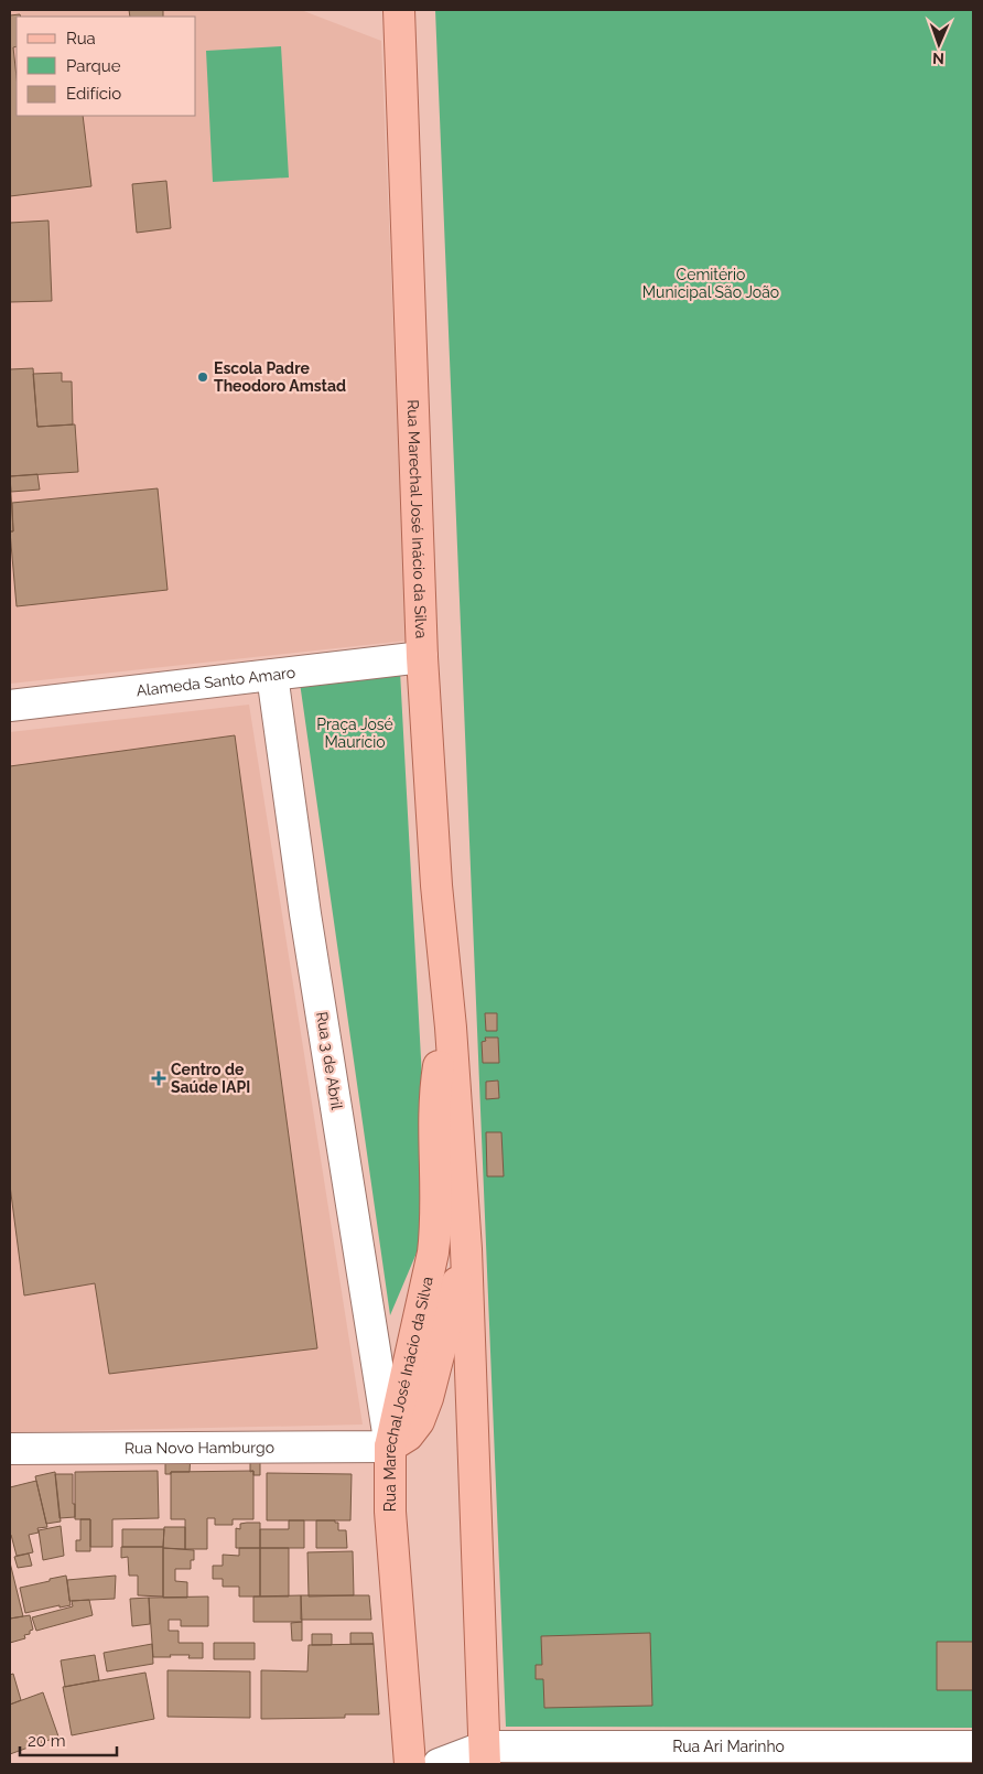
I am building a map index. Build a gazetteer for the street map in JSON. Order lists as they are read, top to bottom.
{
  "streets": {
    "main road": ["Rua Marechal José Inácio da Silva"],
    "street": [
      "Alameda Santo Amaro",
      "Rua 3 de Abril",
      "Rua Novo Hamburgo",
      "Rua Ari Marinho"
    ]
  },
  "crossings": [
    ["Rua Marechal José Inácio da Silva", "Alameda Santo Amaro"],
    ["Rua Marechal José Inácio da Silva", "Rua 3 de Abril"],
    ["Rua Marechal José Inácio da Silva", "Rua Novo Hamburgo"],
    ["Rua Marechal José Inácio da Silva", "Rua Ari Marinho"],
    ["Alameda Santo Amaro", "Rua 3 de Abril"],
    ["Rua 3 de Abril", "Rua Novo Hamburgo"]
  ],
  "parks": ["Cemitério Municipal São João", "Praça José Maurício"],
  "places": {
    "other": ["Escola Padre Theodoro Amstad"],
    "health": ["Centro de Saúde IAPI"]
  },
  "legend": ["Rua", "Parque", "Edifício"],
  "scale_bar": "20 m",
  "north": "bottom"
}
